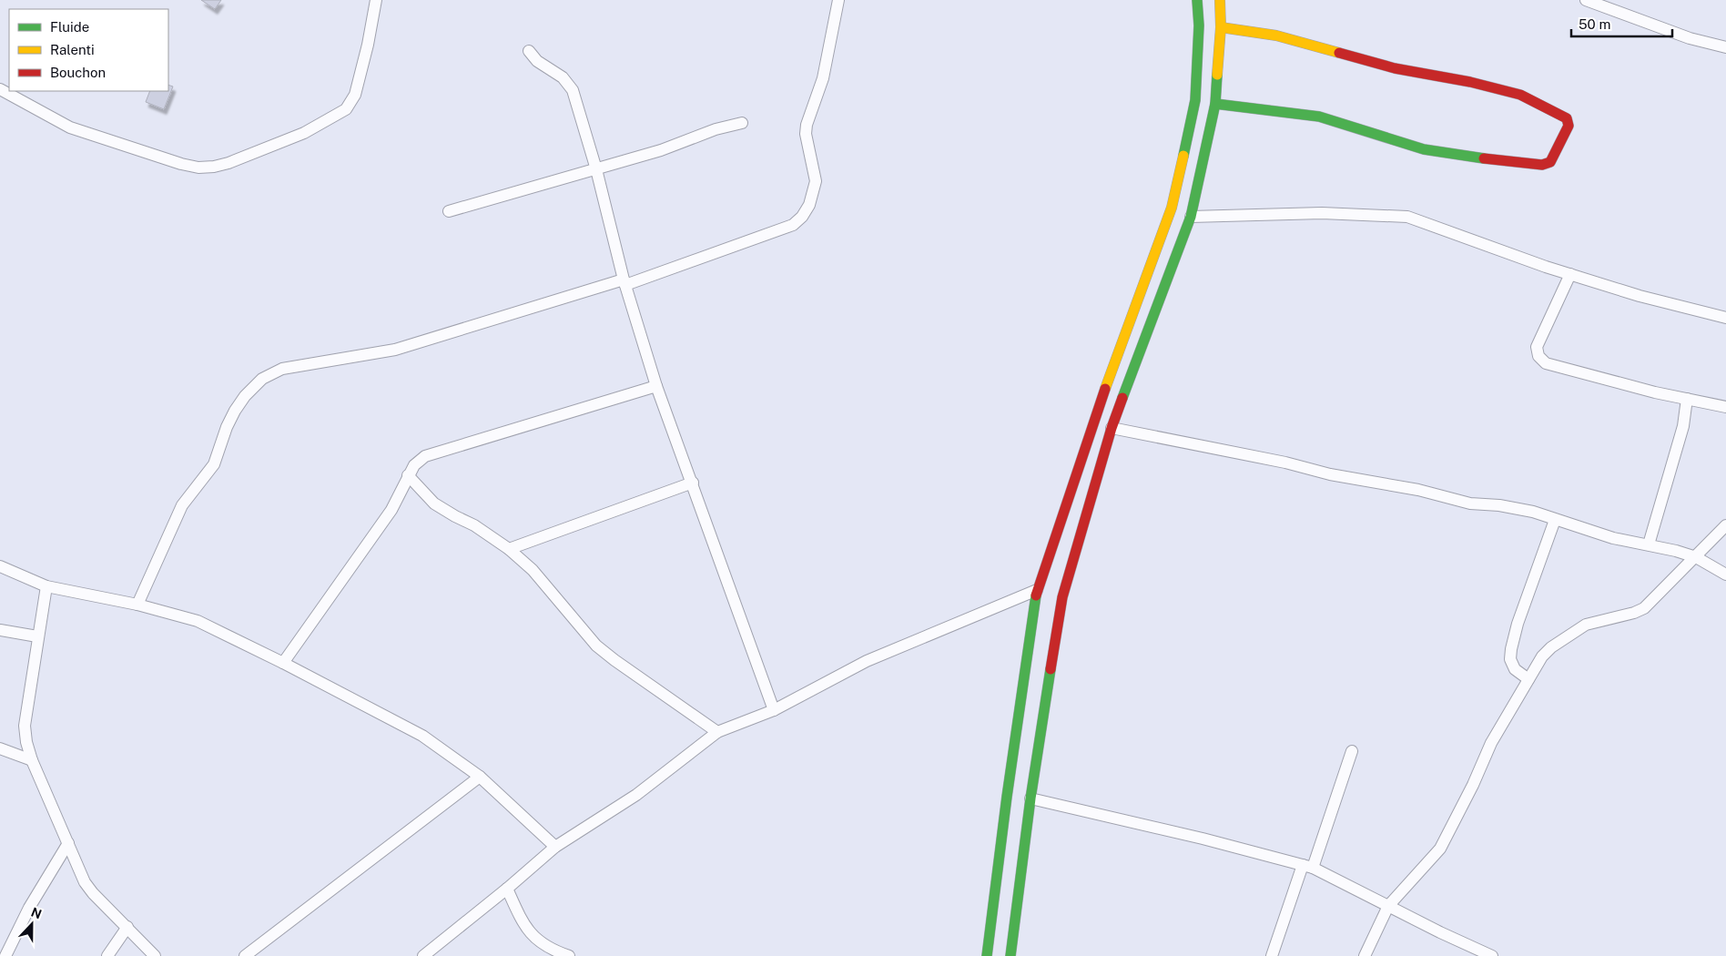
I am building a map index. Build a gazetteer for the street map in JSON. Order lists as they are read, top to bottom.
{
  "legend": ["Fluide", "Ralenti", "Bouchon"],
  "scale_bar": "50 m",
  "north": "top"
}
